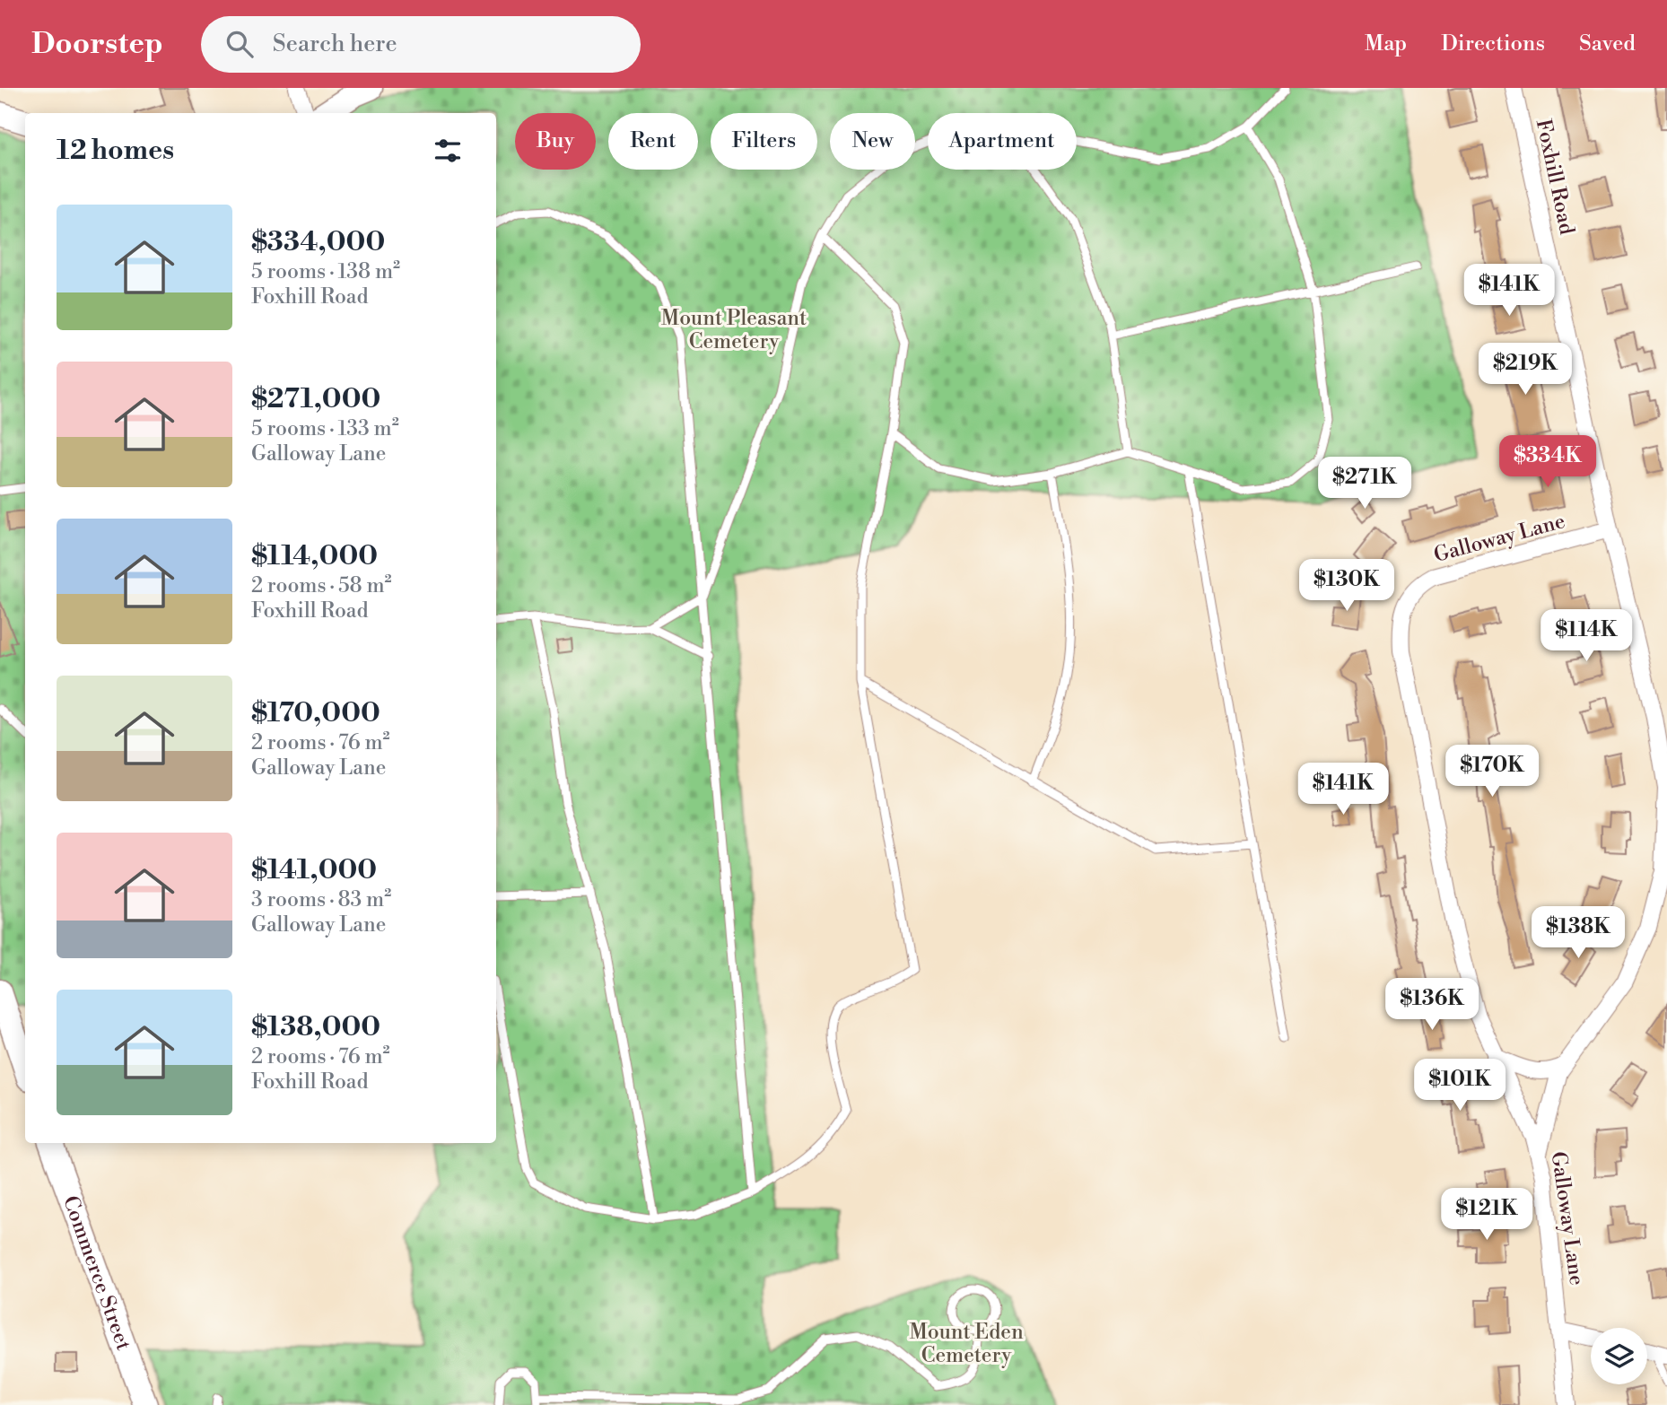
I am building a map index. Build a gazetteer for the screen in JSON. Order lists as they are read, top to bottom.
{
  "streets": {
    "street": ["Foxhill Road", "Galloway Lane", "Commerce Street"]
  },
  "crossings": [
    ["Foxhill Road", "Galloway Lane"]
  ],
  "parks": ["Mount Pleasant Cemetery", "Mount Eden Cemetery"],
  "page": {
    "header": "Doorstep",
    "search": "Search here",
    "nav": ["Map", "Directions", "Saved"],
    "chip": [
      "Buy",
      "Rent",
      "Filters",
      "New",
      "Apartment"
    ],
    "heading": "12 homes",
    "list": [
      {
        "name": "$334,000",
        "note": "5 rooms · 138 m² · Foxhill Road"
      },
      {
        "name": "$271,000",
        "note": "5 rooms · 133 m² · Galloway Lane"
      },
      {
        "name": "$114,000",
        "note": "2 rooms · 58 m² · Foxhill Road"
      },
      {
        "name": "$170,000",
        "note": "2 rooms · 76 m² · Galloway Lane"
      },
      {
        "name": "$141,000",
        "note": "3 rooms · 83 m² · Galloway Lane"
      },
      {
        "name": "$138,000",
        "note": "2 rooms · 76 m² · Foxhill Road"
      }
    ],
    "price": [
      "$141K",
      "$219K",
      "$334K",
      "$271K",
      "$130K",
      "$114K",
      "$170K",
      "$141K",
      "$138K",
      "$136K",
      "$101K",
      "$121K"
    ]
  }
}
